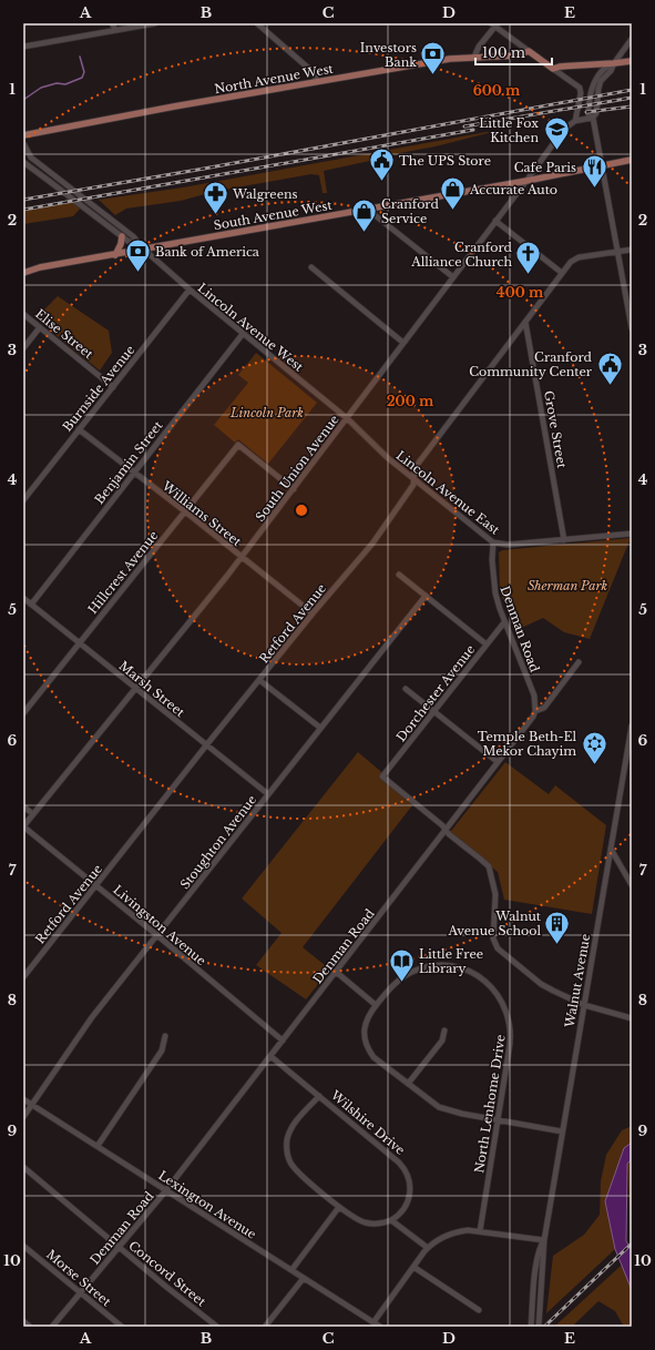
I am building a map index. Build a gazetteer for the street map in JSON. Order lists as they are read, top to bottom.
{
  "streets": {
    "main road": ["North Avenue West", "South Avenue West"],
    "street": [
      "Lincoln Avenue West",
      "Elise Street",
      "Burnside Avenue",
      "Grove Street",
      "Benjamin Street",
      "South Union Avenue",
      "Lincoln Avenue East",
      "Williams Street",
      "Hillcrest Avenue",
      "Retford Avenue",
      "Denman Road",
      "Marsh Street",
      "Dorchester Avenue",
      "Stoughton Avenue",
      "Livingston Avenue",
      "Walnut Avenue",
      "North Lenhome Drive",
      "Wilshire Drive",
      "Lexington Avenue",
      "Concord Street",
      "Morse Street"
    ]
  },
  "crossings": [
    ["South Avenue West", "Lincoln Avenue West"],
    ["South Avenue West", "South Union Avenue"],
    ["Lincoln Avenue West", "Burnside Avenue"],
    ["Lincoln Avenue West", "Benjamin Street"],
    ["Lincoln Avenue West", "South Union Avenue"],
    ["Lincoln Avenue West", "Lincoln Avenue East"],
    ["Elise Street", "Burnside Avenue"],
    ["Burnside Avenue", "Williams Street"],
    ["Grove Street", "Lincoln Avenue East"],
    ["Grove Street", "Retford Avenue"],
    ["Benjamin Street", "Williams Street"],
    ["Benjamin Street", "Marsh Street"],
    ["South Union Avenue", "Lincoln Avenue East"],
    ["South Union Avenue", "Williams Street"],
    ["South Union Avenue", "Hillcrest Avenue"],
    ["South Union Avenue", "Marsh Street"],
    ["South Union Avenue", "Livingston Avenue"],
    ["Lincoln Avenue East", "Retford Avenue"],
    ["Lincoln Avenue East", "Denman Road"],
    ["Williams Street", "Hillcrest Avenue"],
    ["Williams Street", "Retford Avenue"],
    ["Hillcrest Avenue", "Marsh Street"],
    ["Retford Avenue", "Marsh Street"],
    ["Retford Avenue", "Livingston Avenue"],
    ["Denman Road", "Dorchester Avenue"],
    ["Denman Road", "Livingston Avenue"],
    ["Denman Road", "Wilshire Drive"],
    ["Denman Road", "Lexington Avenue"],
    ["Denman Road", "Concord Street"],
    ["Denman Road", "Morse Street"],
    ["Marsh Street", "Stoughton Avenue"],
    ["Stoughton Avenue", "Livingston Avenue"],
    ["Stoughton Avenue", "Lexington Avenue"]
  ],
  "parks": ["Lincoln Park", "Sherman Park"],
  "places": {
    "bank": ["Investors Bank", "Bank of America"],
    "school or university": ["Little Fox Kitchen"],
    "public building": ["The UPS Store", "Cranford Community Center"],
    "restaurant": ["Cafe Paris"],
    "shop": ["Accurate Auto", "Cranford Service"],
    "pharmacy": ["Walgreens"],
    "church": ["Cranford Alliance Church"],
    "synagogue": ["Temple Beth-El Mekor Chayim"],
    "building": ["Walnut Avenue School"],
    "library": ["Little Free Library"]
  },
  "scale_bar": "100 m",
  "grid": {
    "columns": [
      "A",
      "B",
      "C",
      "D",
      "E"
    ],
    "rows": [
      "1",
      "2",
      "3",
      "4",
      "5",
      "6",
      "7",
      "8",
      "9",
      "10"
    ]
  },
  "rings": ["600 m", "400 m", "200 m"]
}
